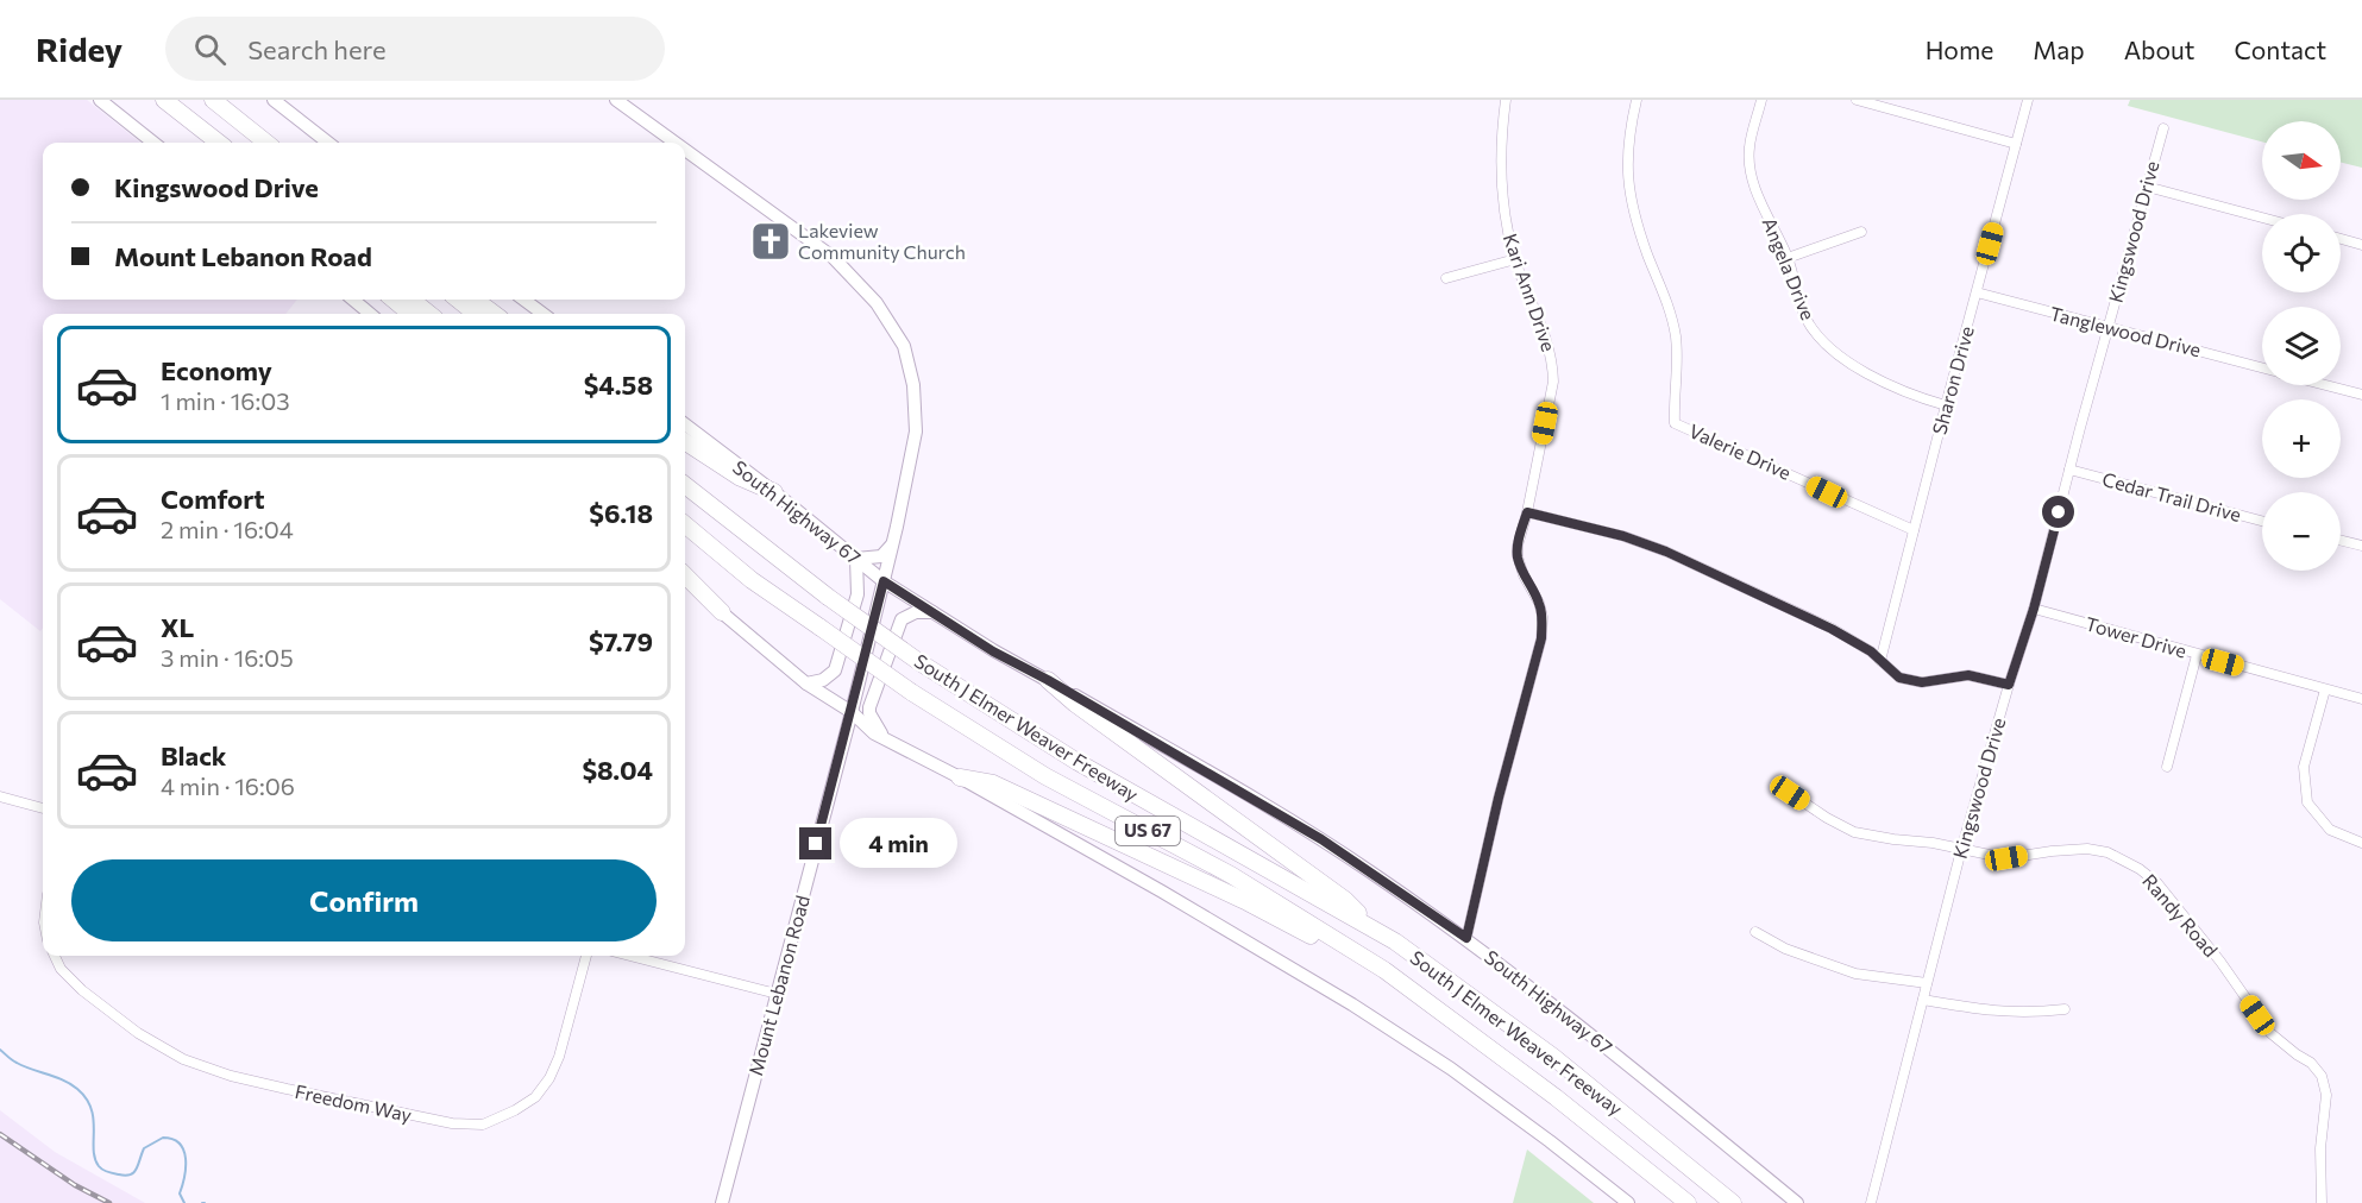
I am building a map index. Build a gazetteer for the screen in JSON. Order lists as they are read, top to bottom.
{
  "streets": {
    "highway": ["South J Elmer Weaver Freeway", "US 67"],
    "main road": ["South Highway 67", "Mount Lebanon Road"],
    "street": [
      "Kingswood Drive",
      "Angela Drive",
      "Kari Ann Drive",
      "Tanglewood Drive",
      "Sharon Drive",
      "Valerie Drive",
      "Cedar Trail Drive",
      "Tower Drive",
      "Randy Road",
      "Freedom Way"
    ]
  },
  "crossings": [
    ["Kingswood Drive", "Tanglewood Drive"],
    ["Kingswood Drive", "Cedar Trail Drive"],
    ["Kingswood Drive", "Tower Drive"],
    ["Kingswood Drive", "Randy Road"],
    ["Angela Drive", "Sharon Drive"],
    ["Kari Ann Drive", "South Highway 67"],
    ["Tanglewood Drive", "Sharon Drive"],
    ["Sharon Drive", "Valerie Drive"],
    ["South Highway 67", "Mount Lebanon Road"]
  ],
  "places": {
    "church": ["Lakeview Community Church"]
  },
  "north": "right",
  "page": {
    "header": "Ridey",
    "search": "Search here",
    "nav": [
      "Home",
      "Map",
      "About",
      "Contact"
    ],
    "map_buttons": ["+", "−"],
    "banner": ["Kingswood Drive", "Mount Lebanon Road"],
    "list": [
      {
        "name": "Economy",
        "note": "1 min · 16:03",
        "value": "$4.58"
      },
      {
        "name": "Comfort",
        "note": "2 min · 16:04",
        "value": "$6.18"
      },
      {
        "name": "XL",
        "note": "3 min · 16:05",
        "value": "$7.79"
      },
      {
        "name": "Black",
        "note": "4 min · 16:06",
        "value": "$8.04"
      }
    ],
    "bubble": "4 min",
    "buttons": "Confirm"
  }
}
